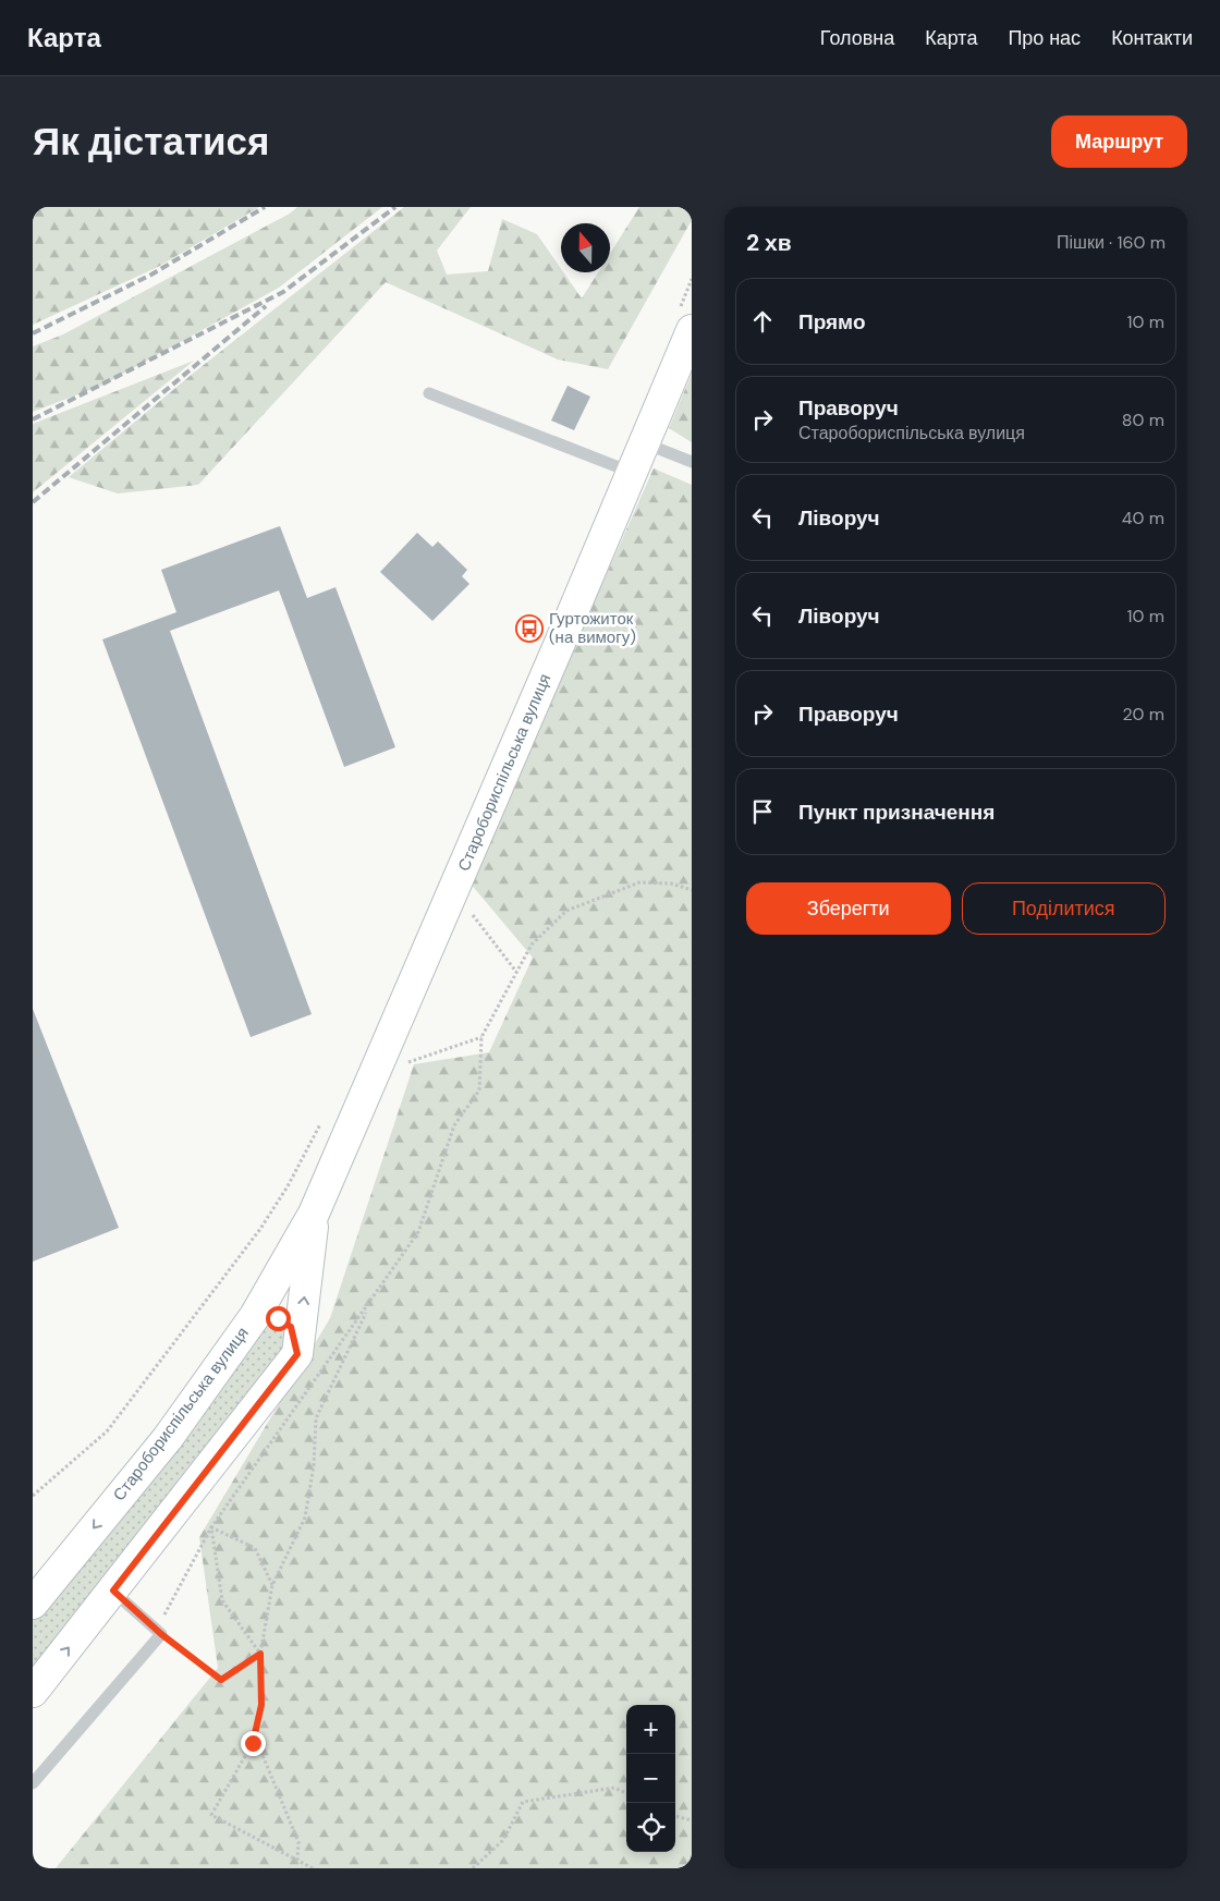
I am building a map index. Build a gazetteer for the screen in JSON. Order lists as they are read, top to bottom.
{
  "streets": {
    "main road": ["Старобориспільська вулиця"]
  },
  "places": {
    "bus stop": ["Гуртожиток (на вимогу)"]
  },
  "north": "top",
  "page": {
    "header": "Карта",
    "nav": [
      "Головна",
      "Карта",
      "Про нас",
      "Контакти"
    ],
    "buttons": [
      "Маршрут",
      ["Зберегти", "Поділитися"]
    ],
    "title": "Як дістатися",
    "heading": ["2 хв", "Пішки · 160 m"],
    "list": [
      ["Прямо", "10 m"],
      ["Праворуч", "Старобориспільська вулиця", "80 m"],
      ["Ліворуч", "40 m"],
      ["Ліворуч", "10 m"],
      ["Праворуч", "20 m"],
      "Пункт призначення"
    ],
    "map_buttons": ["+", "−"]
  }
}
